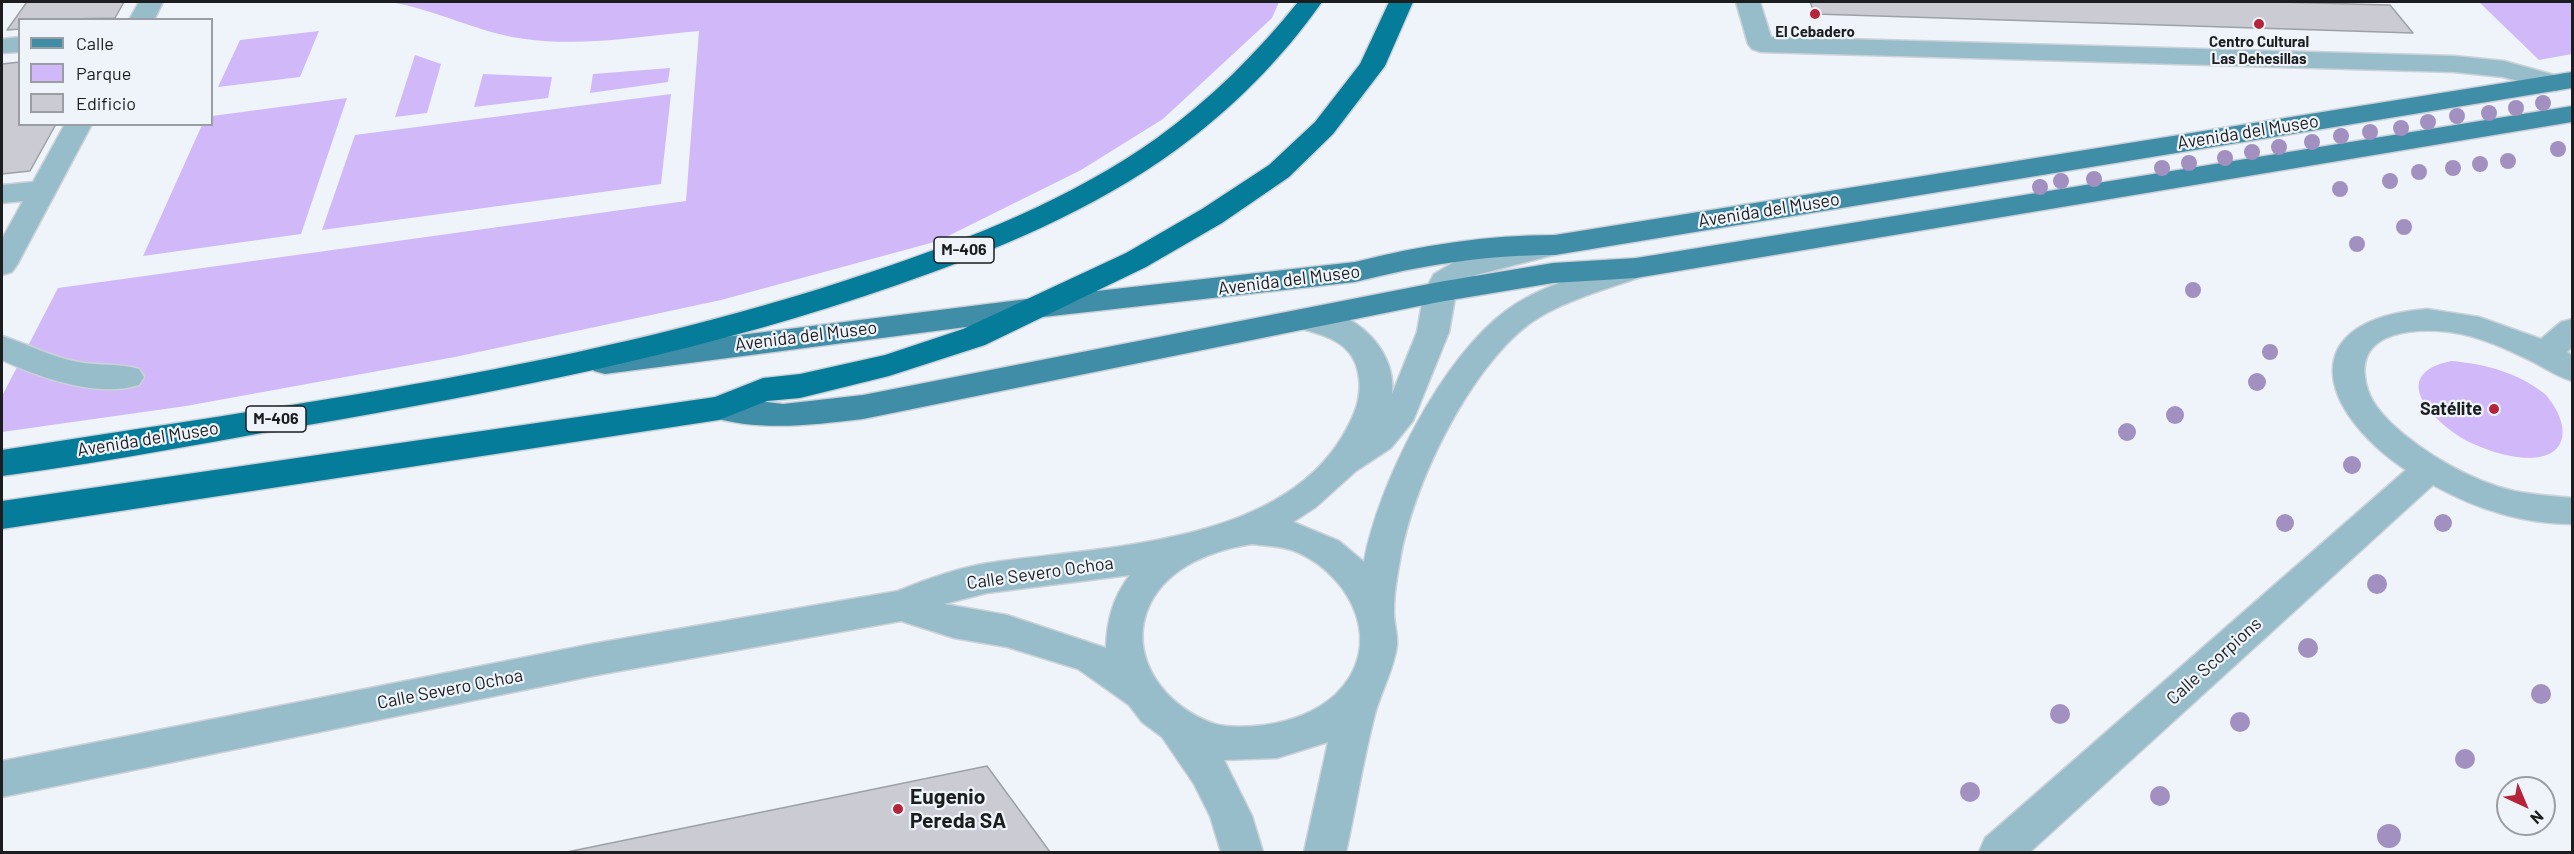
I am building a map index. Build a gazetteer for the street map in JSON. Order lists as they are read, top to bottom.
{
  "streets": {
    "highway": ["Avenida del Museo", "M-406"],
    "street": ["Calle Severo Ochoa", "Calle Scorpions"]
  },
  "crossings": [
    ["Avenida del Museo", "M-406"]
  ],
  "places": [
    "El Cebadero",
    "Centro Cultural Las Dehesillas",
    "Satélite",
    "Eugenio Pereda SA"
  ],
  "legend": ["Calle", "Parque", "Edificio"],
  "north": "bottom right"
}
